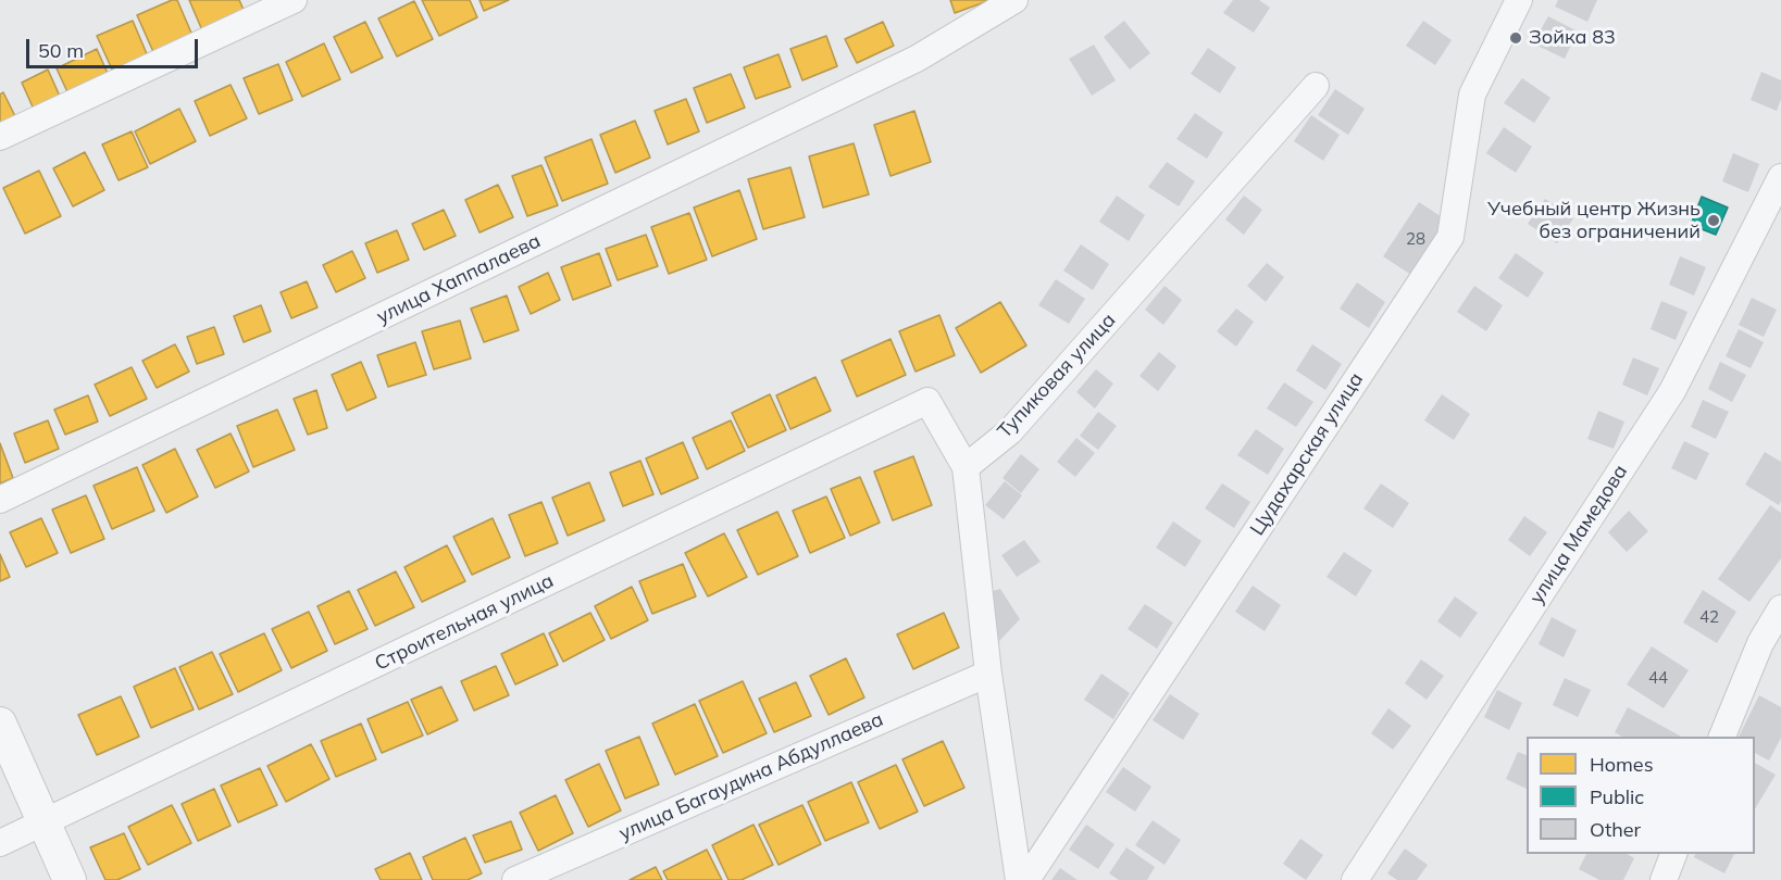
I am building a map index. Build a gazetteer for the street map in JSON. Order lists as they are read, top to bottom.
{
  "streets": {
    "street": [
      "улица Хаппалаева",
      "Тупиковая улица",
      "Цудахарская улица",
      "улица Мамедова",
      "Строительная улица",
      "улица Багаудина Абдуллаева"
    ]
  },
  "crossings": [
    ["Тупиковая улица", "Строительная улица"]
  ],
  "places": ["Зойка 83", "Учебный центр Жизнь без ограничений"],
  "house_numbers": ["28", "42", "44"],
  "legend": ["Homes", "Public", "Other"],
  "scale_bar": "50 m"
}
